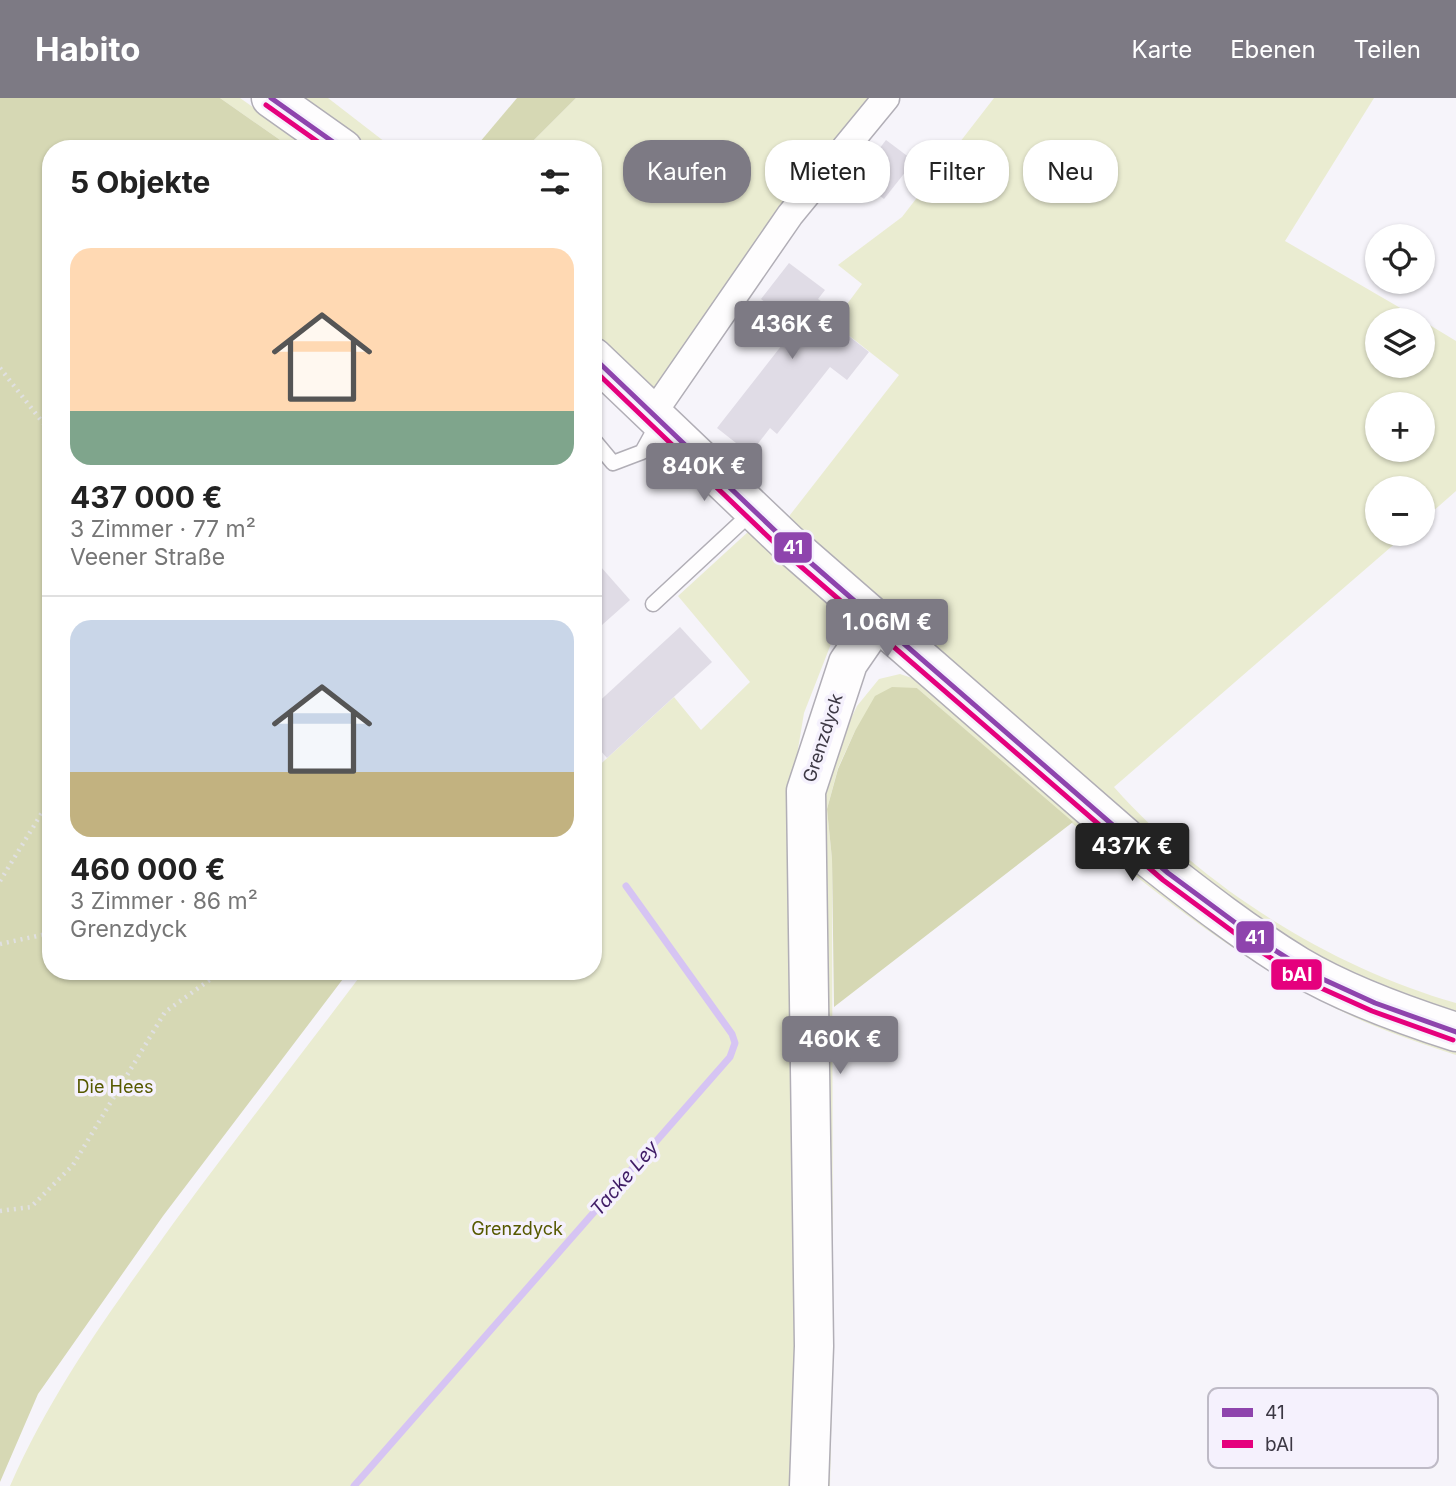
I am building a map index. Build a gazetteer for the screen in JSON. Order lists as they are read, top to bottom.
{
  "streets": {
    "main road": ["Grenzdyck"]
  },
  "water": ["Tacke Ley"],
  "parks": ["Die Hees", "Grenzdyck"],
  "lines": ["transit line 41", "transit line bAl"],
  "legend": ["41", "bAl"],
  "page": {
    "header": "Habito",
    "nav": ["Karte", "Ebenen", "Teilen"],
    "chip": [
      "Kaufen",
      "Mieten",
      "Filter",
      "Neu"
    ],
    "heading": "5 Objekte",
    "map_buttons": ["+", "−"],
    "list": [
      {
        "name": "437 000 €",
        "note": "3 Zimmer · 77 m² · Veener Straße"
      },
      {
        "name": "460 000 €",
        "note": "3 Zimmer · 86 m² · Grenzdyck"
      }
    ],
    "price": [
      "436K €",
      "840K €",
      "1.06M €",
      "437K €",
      "460K €"
    ]
  }
}
